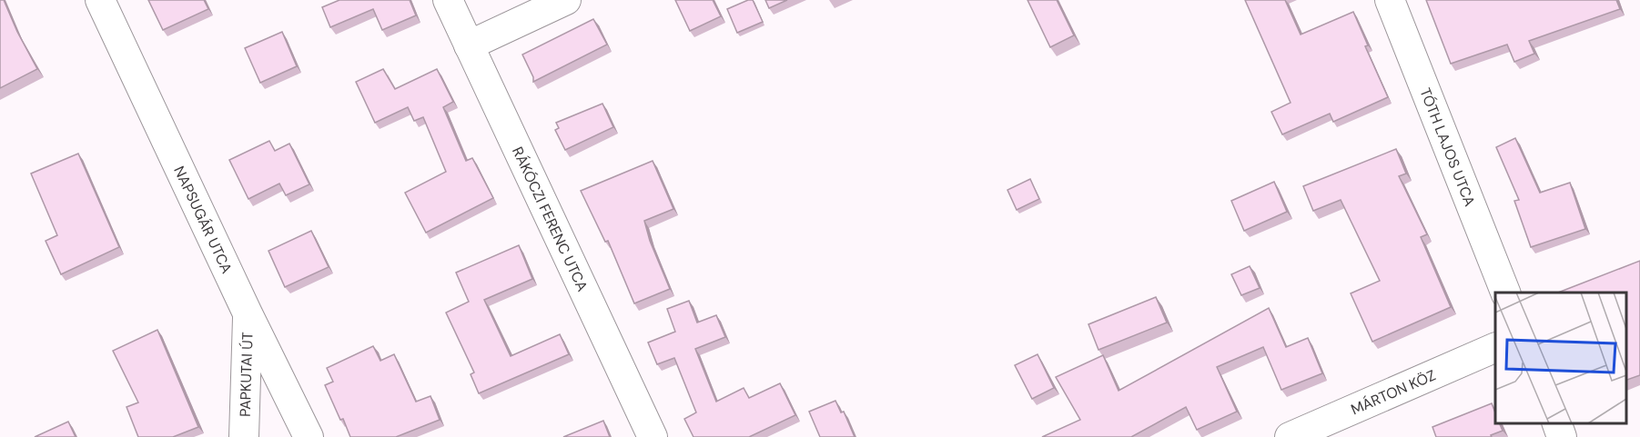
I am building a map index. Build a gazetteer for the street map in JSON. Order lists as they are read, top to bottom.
{
  "streets": {
    "street": [
      "TÓTH LAJOS UTCA",
      "NAPSUGÁR UTCA",
      "RÁKÓCZI FERENC UTCA",
      "PAPKUTAI ÚT",
      "MÁRTON KÖZ"
    ]
  },
  "crossings": [
    ["NAPSUGÁR UTCA", "PAPKUTAI ÚT"]
  ]
}
